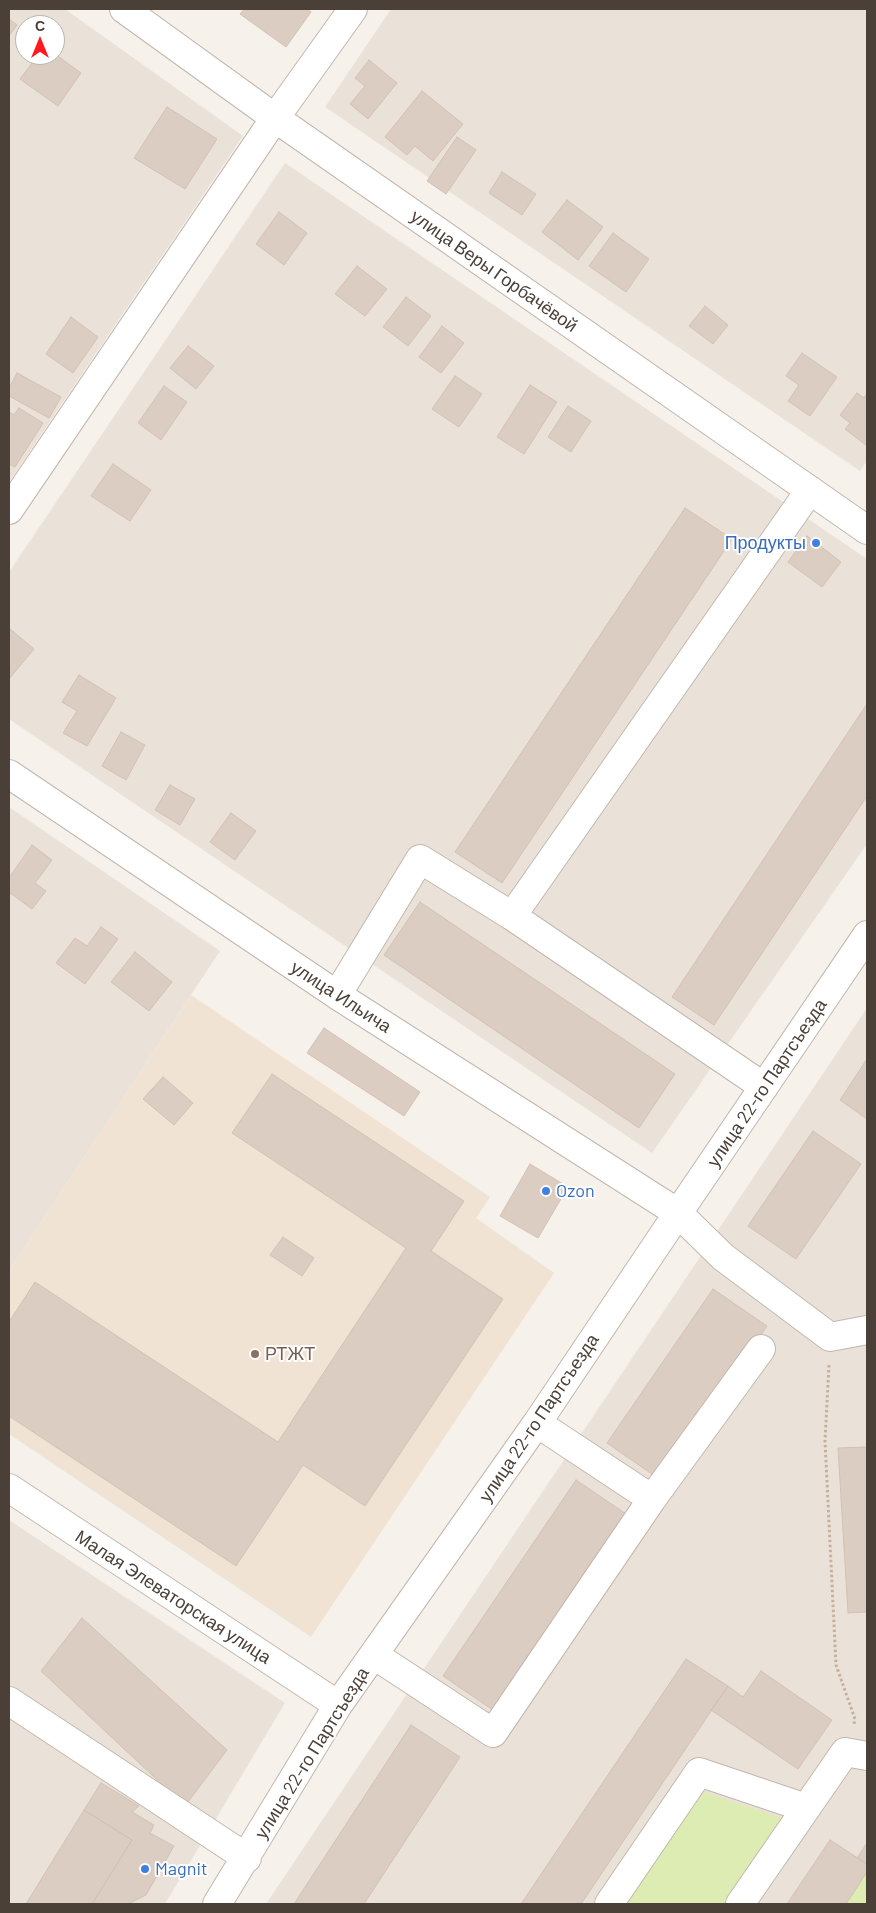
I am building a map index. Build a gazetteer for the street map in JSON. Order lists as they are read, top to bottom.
{
  "streets": {
    "street": [
      "улица Веры Горбачёвой",
      "улица Ильича",
      "улица 22-го Партсъезда",
      "Малая Элеваторская улица"
    ]
  },
  "crossings": [
    ["улица Ильича", "улица 22-го Партсъезда"],
    ["улица 22-го Партсъезда", "Малая Элеваторская улица"]
  ],
  "places": [
    "Продукты",
    "Ozon",
    "РТЖТ",
    "Magnit"
  ],
  "north": "top"
}
